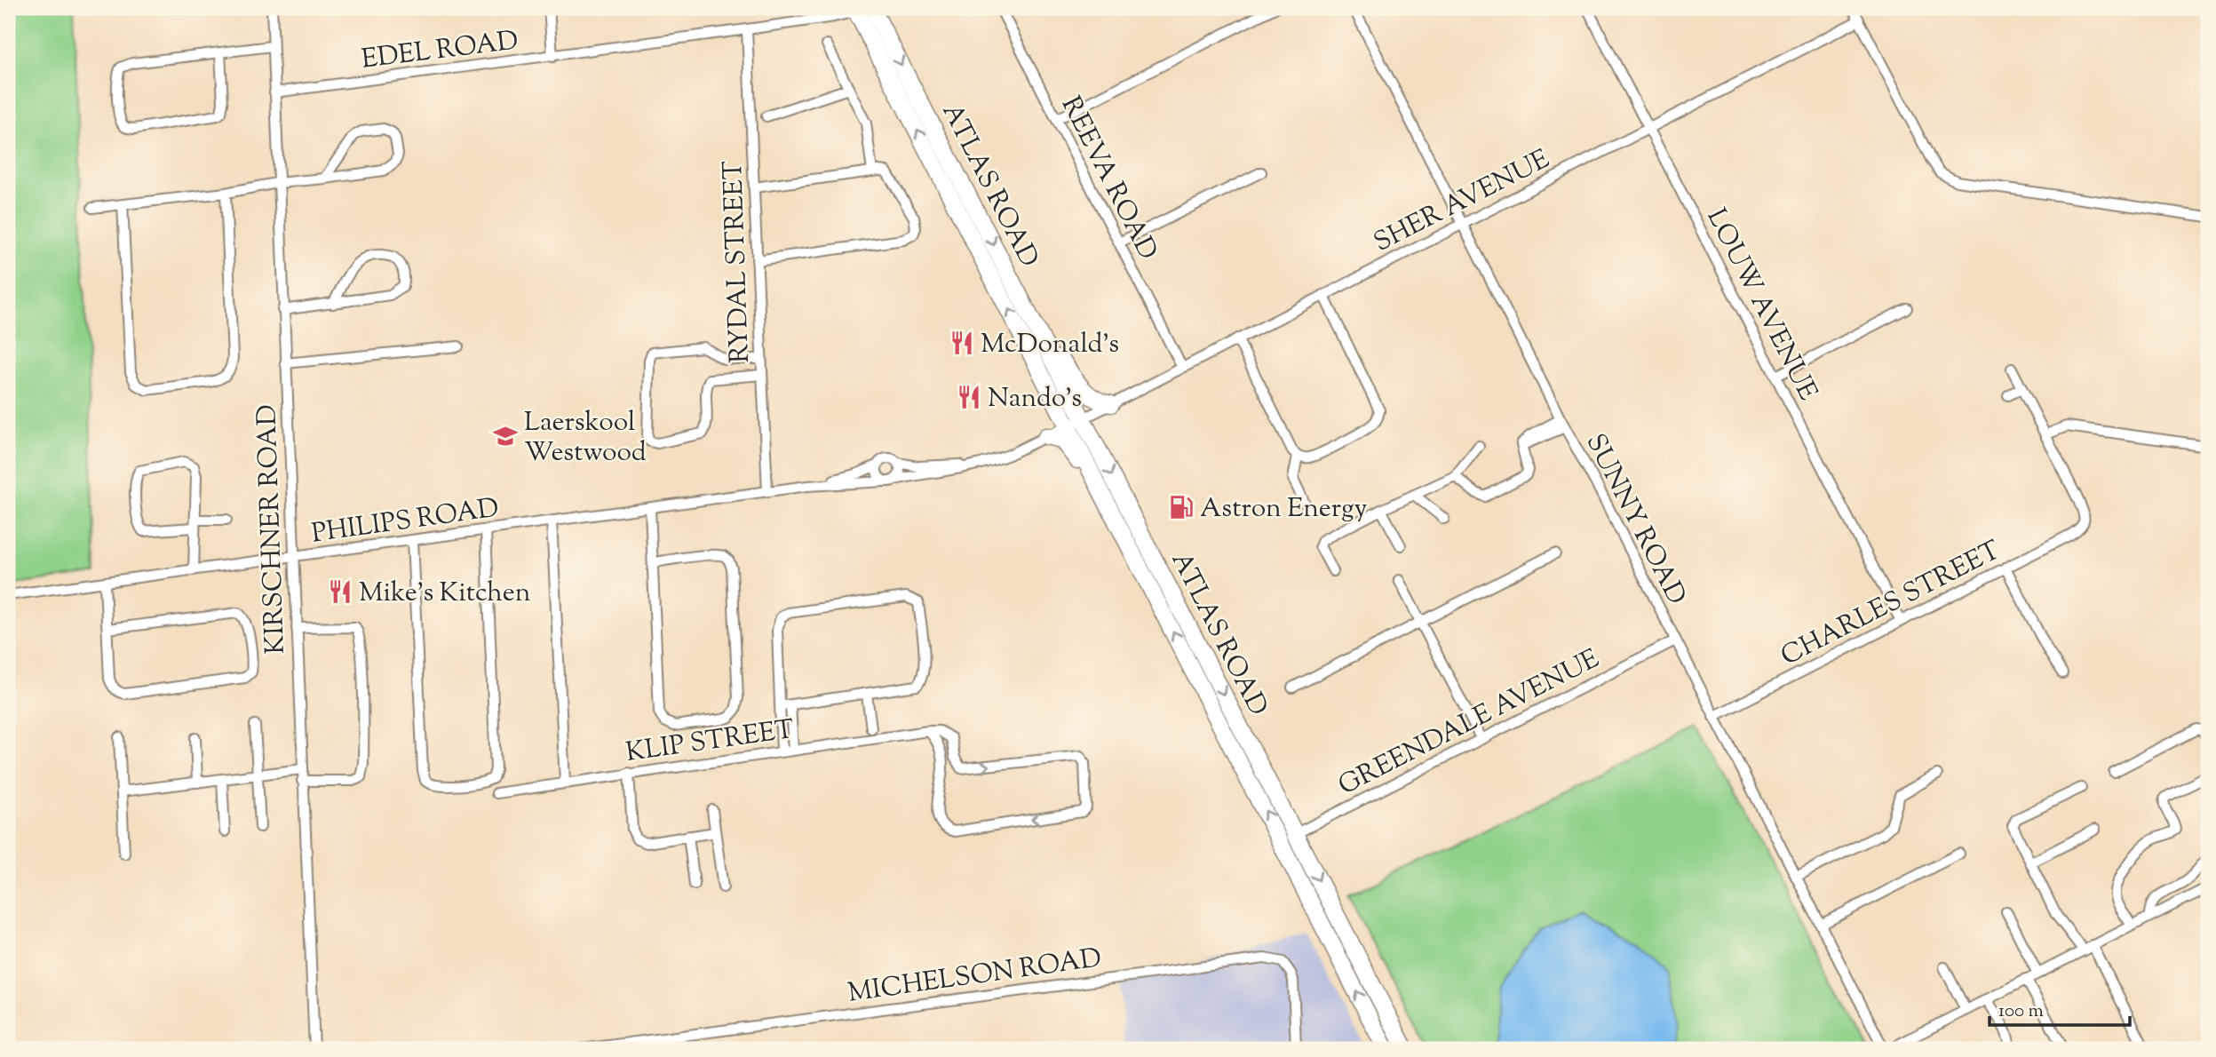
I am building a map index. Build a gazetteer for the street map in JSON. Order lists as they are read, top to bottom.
{
  "streets": {
    "main road": ["ATLAS ROAD"],
    "street": [
      "EDEL ROAD",
      "REEVA ROAD",
      "SHER AVENUE",
      "RYDAL STREET",
      "LOUW AVENUE",
      "SUNNY ROAD",
      "PHILIPS ROAD",
      "KIRSCHNER ROAD",
      "CHARLES STREET",
      "GREENDALE AVENUE",
      "KLIP STREET",
      "MICHELSON ROAD"
    ]
  },
  "crossings": [
    ["EDEL ROAD", "ATLAS ROAD"],
    ["EDEL ROAD", "RYDAL STREET"],
    ["EDEL ROAD", "KIRSCHNER ROAD"],
    ["REEVA ROAD", "SHER AVENUE"],
    ["ATLAS ROAD", "SHER AVENUE"],
    ["ATLAS ROAD", "PHILIPS ROAD"],
    ["ATLAS ROAD", "GREENDALE AVENUE"],
    ["SHER AVENUE", "LOUW AVENUE"],
    ["SHER AVENUE", "SUNNY ROAD"],
    ["SHER AVENUE", "PHILIPS ROAD"],
    ["RYDAL STREET", "PHILIPS ROAD"],
    ["LOUW AVENUE", "CHARLES STREET"],
    ["SUNNY ROAD", "CHARLES STREET"],
    ["SUNNY ROAD", "GREENDALE AVENUE"],
    ["PHILIPS ROAD", "KIRSCHNER ROAD"]
  ],
  "places": {
    "restaurant": ["McDonald's", "Nando's", "Mike's Kitchen"],
    "school or university": ["Laerskool Westwood"],
    "fuel station": ["Astron Energy"]
  },
  "scale_bar": "100 m"
}
